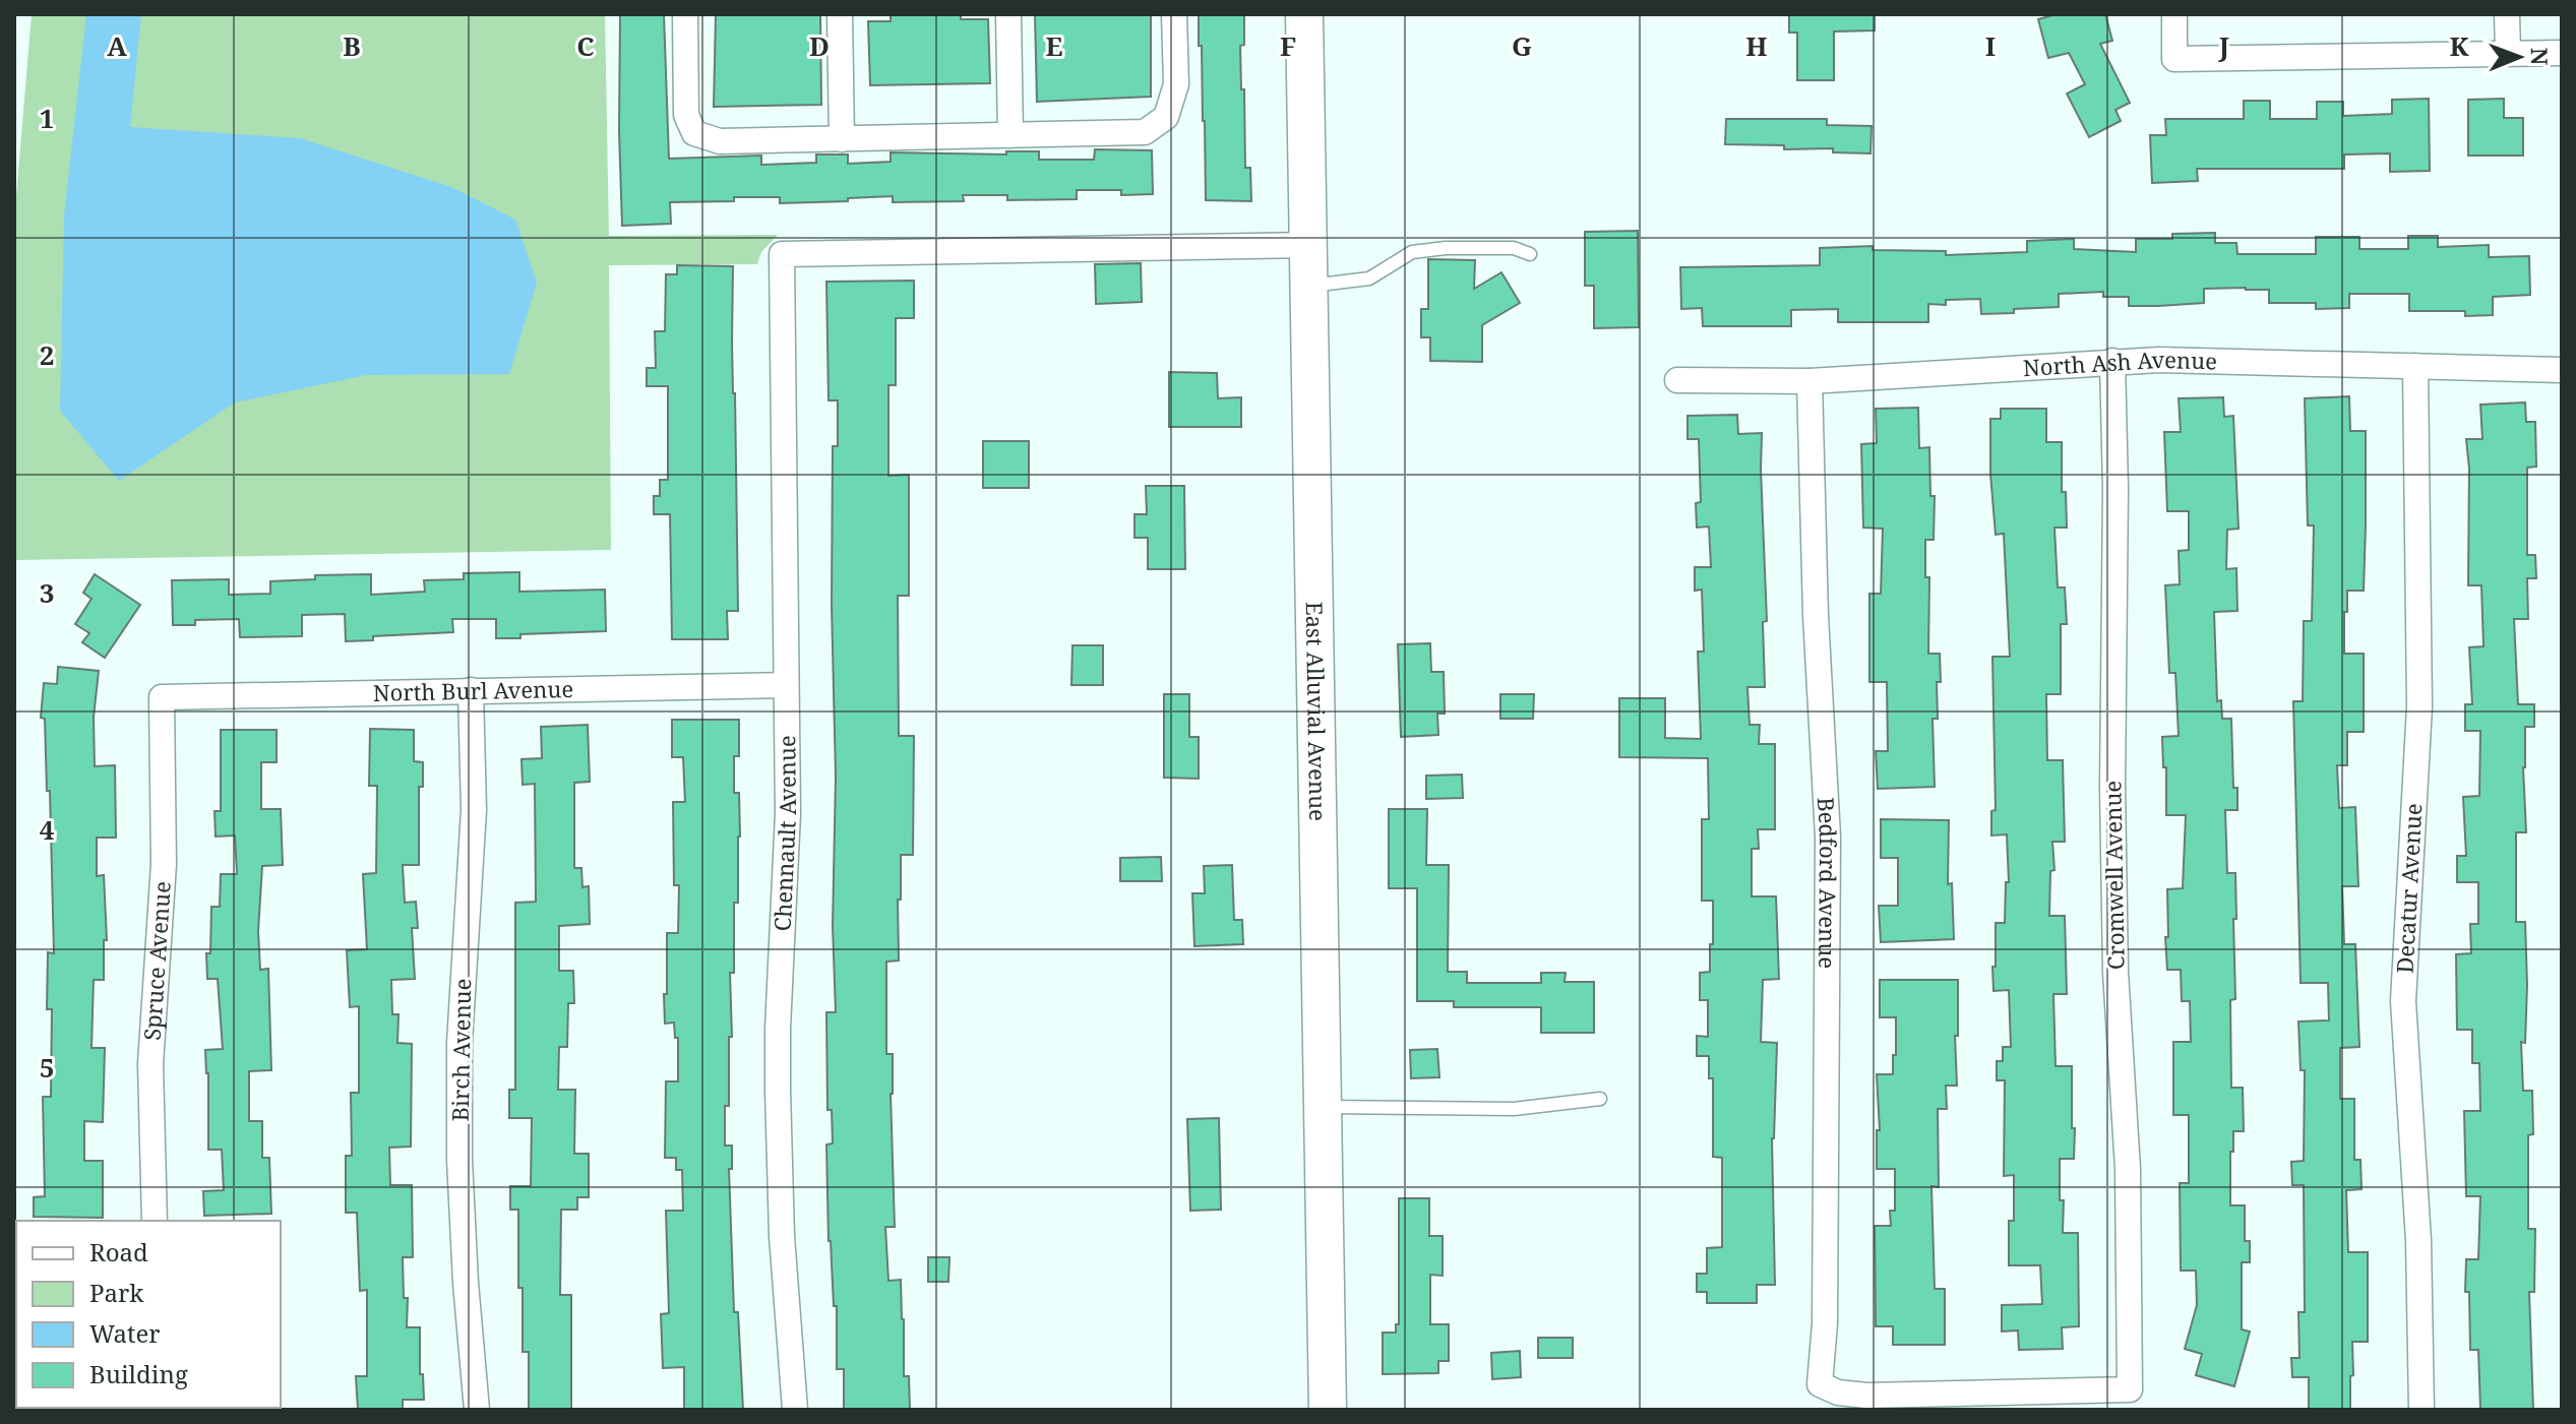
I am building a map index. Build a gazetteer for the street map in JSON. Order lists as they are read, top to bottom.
{
  "streets": {
    "street": [
      "North Ash Avenue",
      "North Burl Avenue",
      "East Alluvial Avenue",
      "Chennault Avenue",
      "Cromwell Avenue",
      "Bedford Avenue",
      "Decatur Avenue",
      "Spruce Avenue",
      "Birch Avenue"
    ]
  },
  "crossings": [
    ["North Ash Avenue", "Cromwell Avenue"],
    ["North Ash Avenue", "Bedford Avenue"],
    ["North Ash Avenue", "Decatur Avenue"],
    ["North Burl Avenue", "Chennault Avenue"],
    ["North Burl Avenue", "Spruce Avenue"],
    ["North Burl Avenue", "Birch Avenue"],
    ["East Alluvial Avenue", "Chennault Avenue"],
    ["Cromwell Avenue", "Bedford Avenue"]
  ],
  "legend": [
    "Road",
    "Park",
    "Water",
    "Building"
  ],
  "north": "right",
  "grid": {
    "columns": [
      "A",
      "B",
      "C",
      "D",
      "E",
      "F",
      "G",
      "H",
      "I",
      "J",
      "K"
    ],
    "rows": [
      "1",
      "2",
      "3",
      "4",
      "5"
    ]
  }
}
